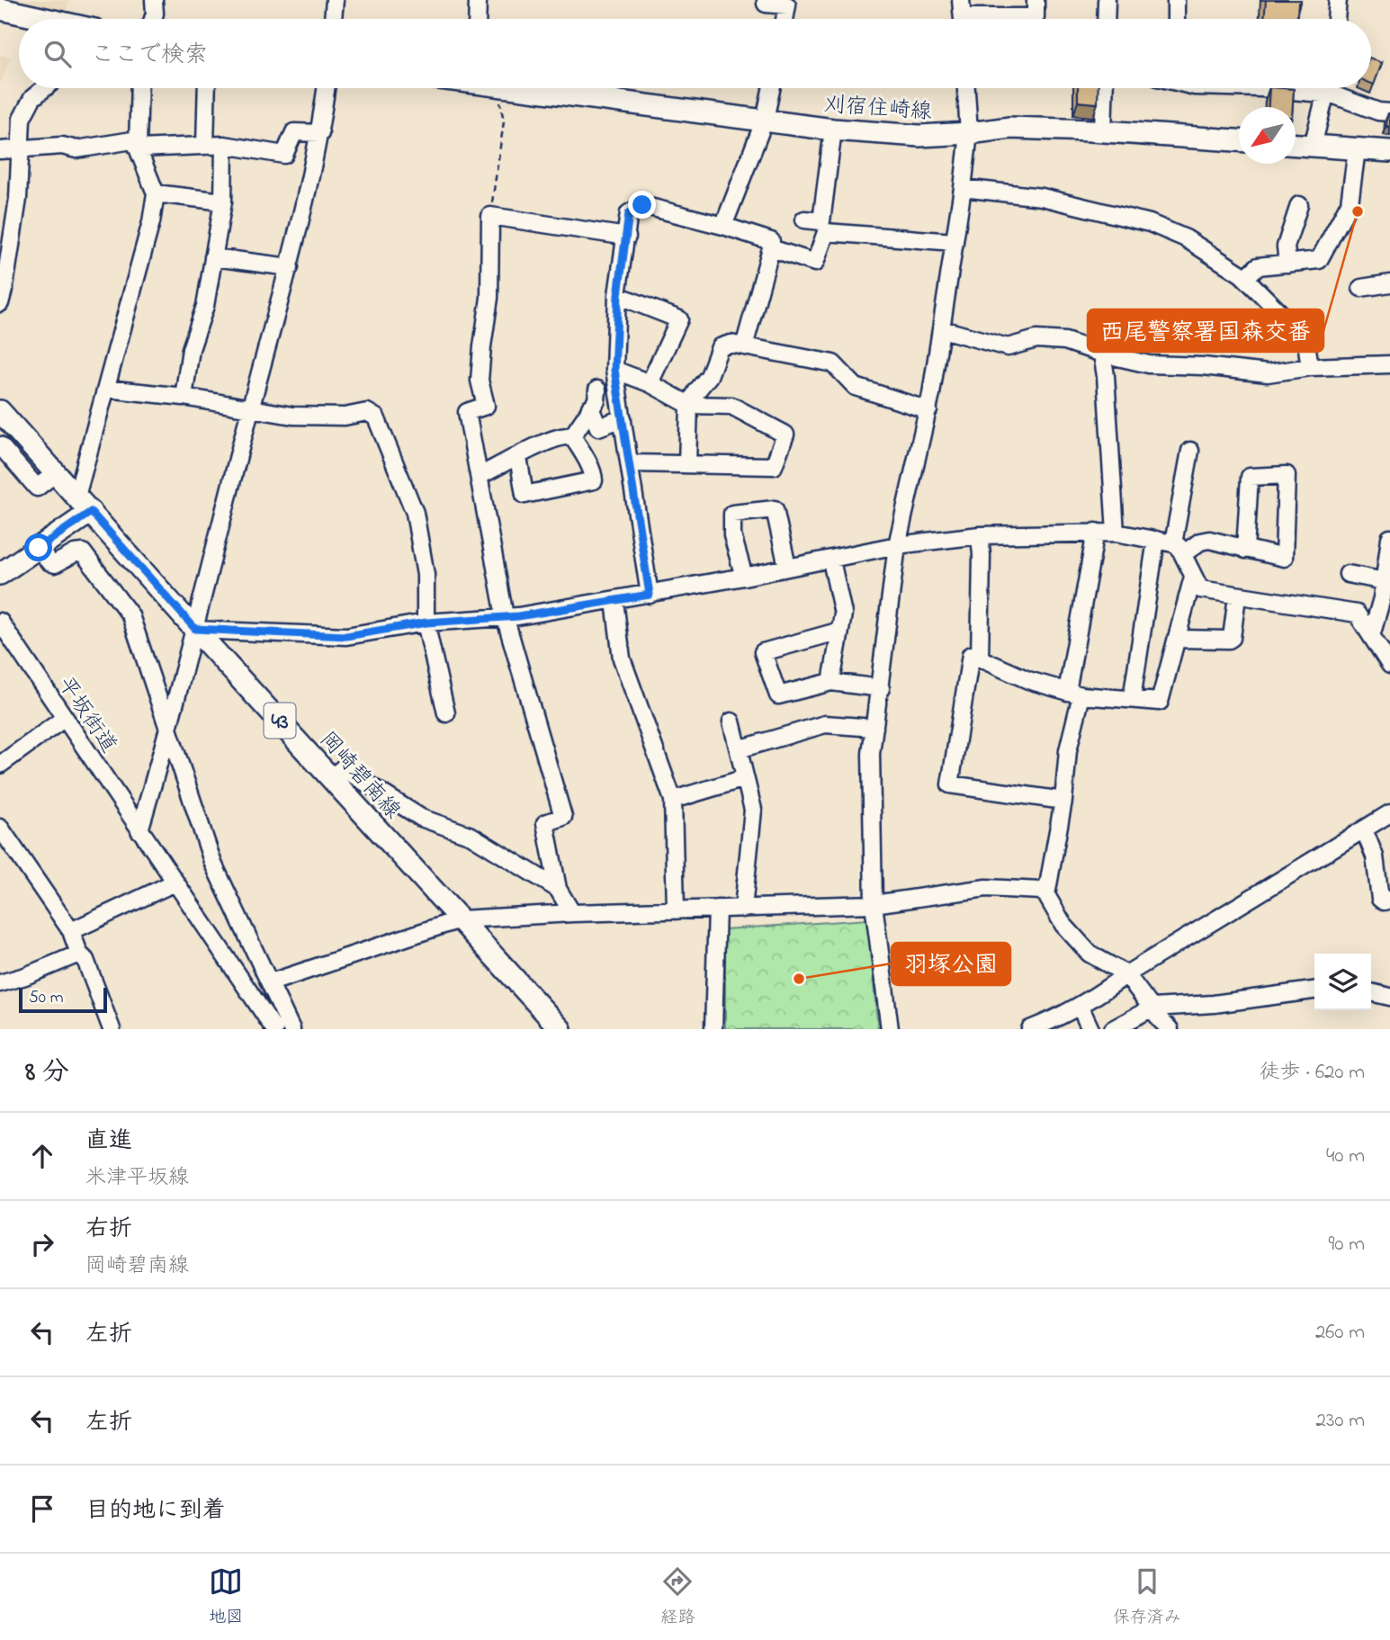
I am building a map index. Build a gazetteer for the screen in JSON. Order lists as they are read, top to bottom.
{
  "streets": {
    "main road": ["刈宿住崎線", "43", "岡崎碧南線"],
    "street": ["平坂街道"]
  },
  "places": ["西尾警察署国森交番", "羽塚公園"],
  "scale_bar": "50 m",
  "north": "bottom left",
  "page": {
    "search": "ここで検索",
    "scale": "50 m",
    "heading": ["8 分", "徒歩 · 620 m"],
    "list": [
      ["直進", "米津平坂線", "40 m"],
      ["右折", "岡崎碧南線", "90 m"],
      ["左折", "260 m"],
      ["左折", "230 m"],
      "目的地に到着"
    ],
    "nav": ["地図", "経路", "保存済み"]
  }
}
